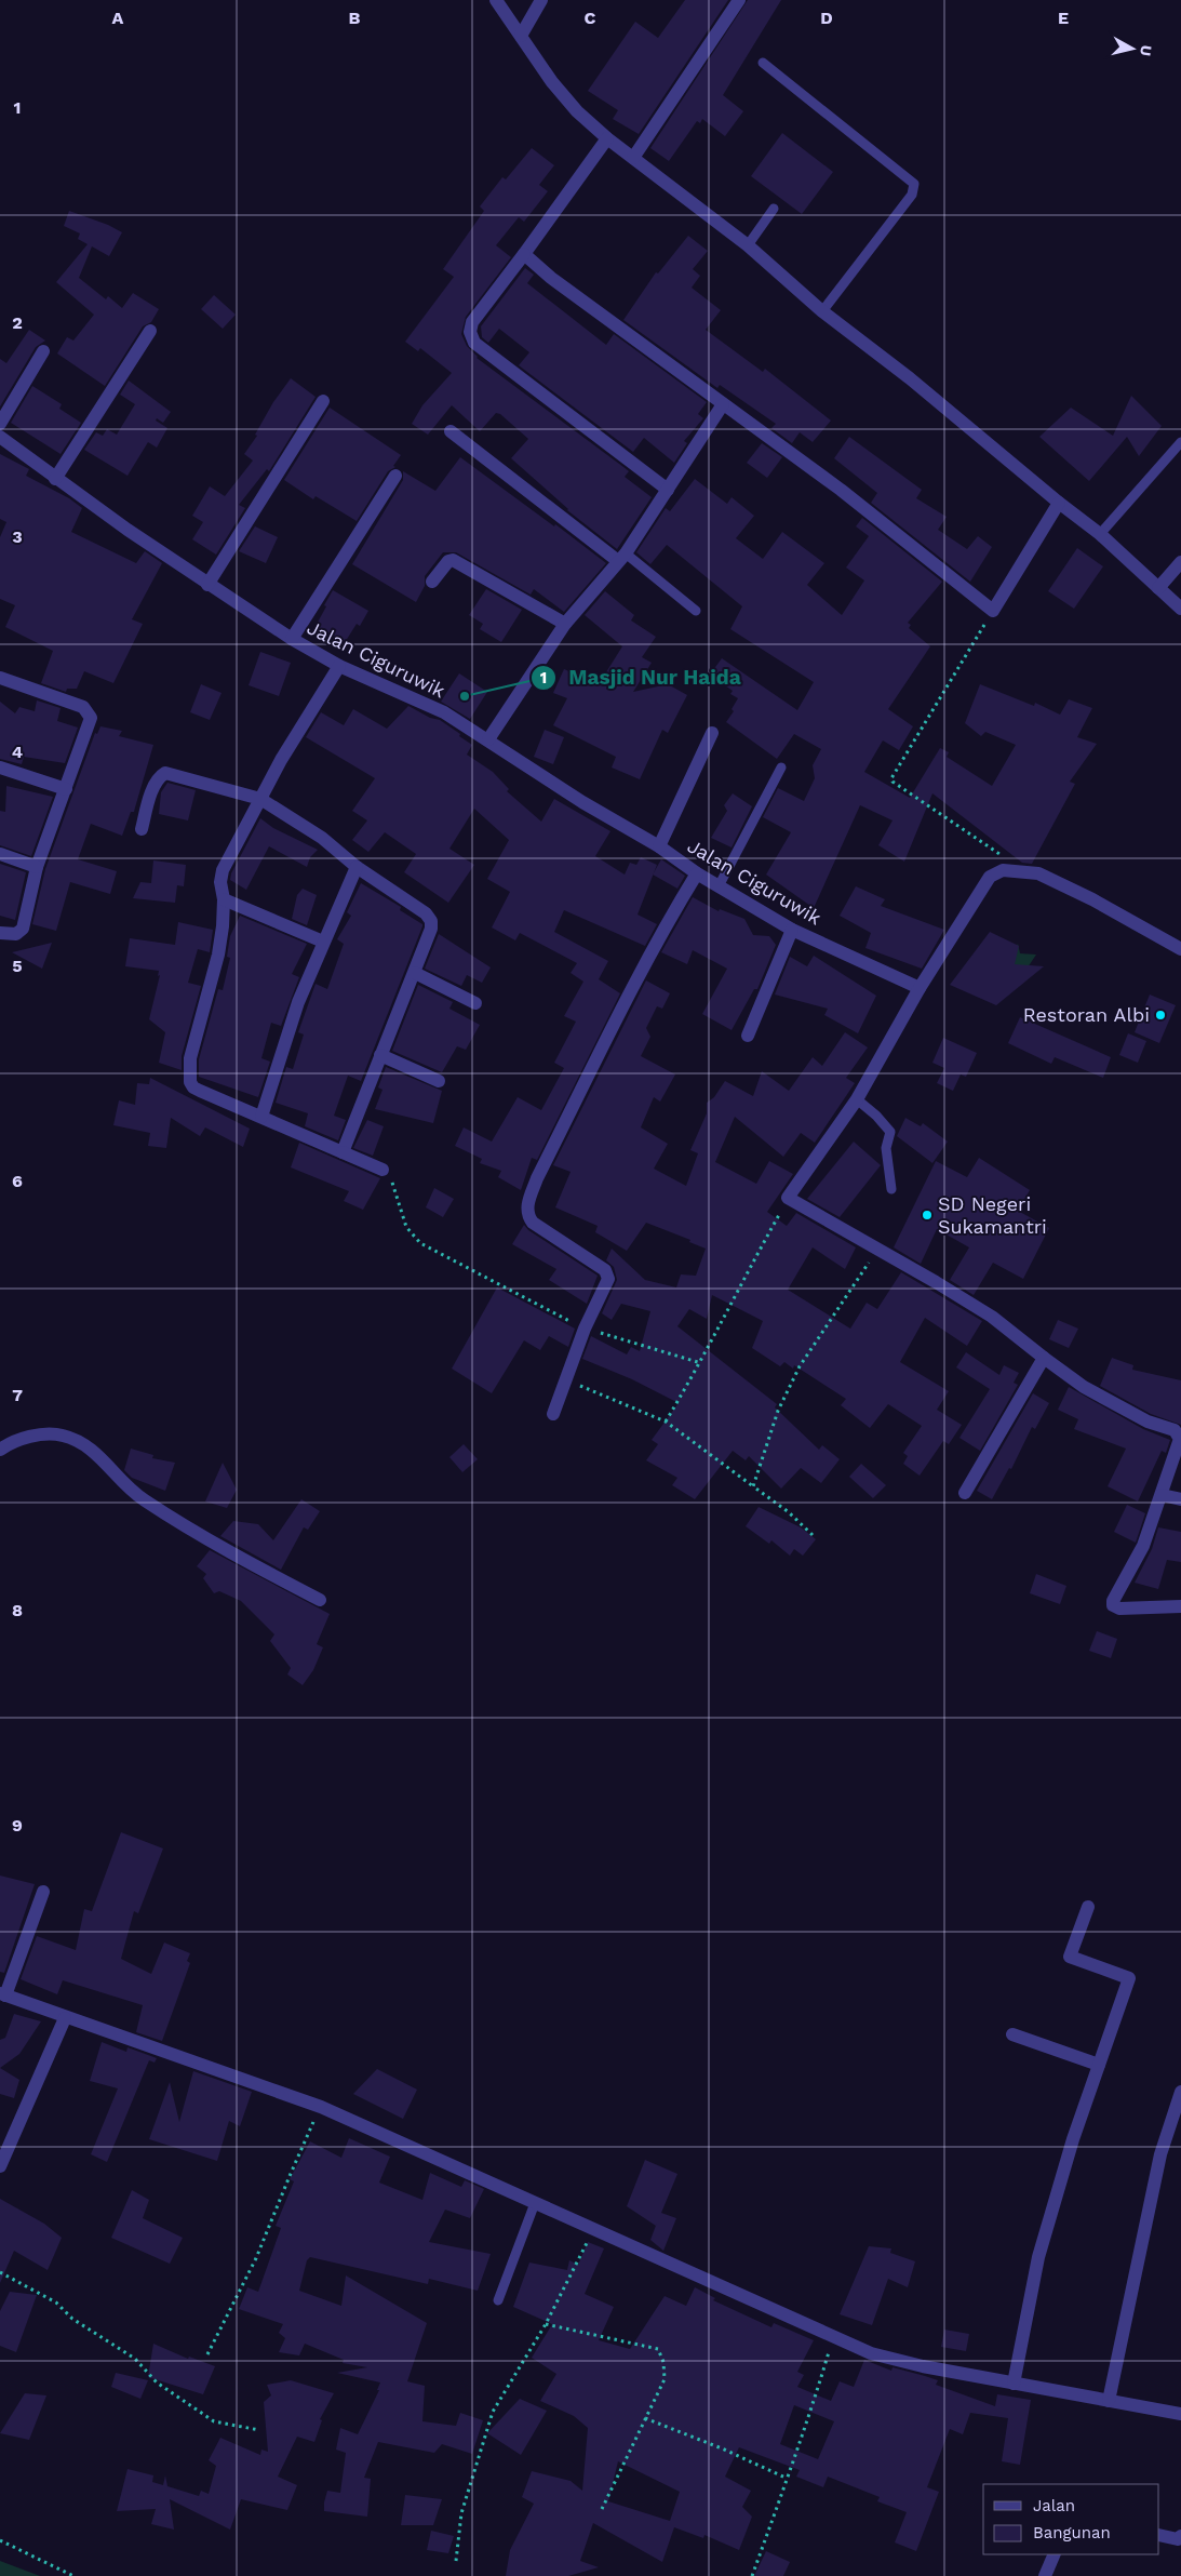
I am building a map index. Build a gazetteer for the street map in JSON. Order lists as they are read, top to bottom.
{
  "streets": {
    "street": ["Jalan Ciguruwik"]
  },
  "places": ["Masjid Nur Haida", "Restoran Albi", "SD Negeri Sukamantri"],
  "legend": ["Jalan", "Bangunan"],
  "north": "right",
  "grid": {
    "columns": [
      "A",
      "B",
      "C",
      "D",
      "E"
    ],
    "rows": [
      "1",
      "2",
      "3",
      "4",
      "5",
      "6",
      "7",
      "8",
      "9"
    ]
  }
}
